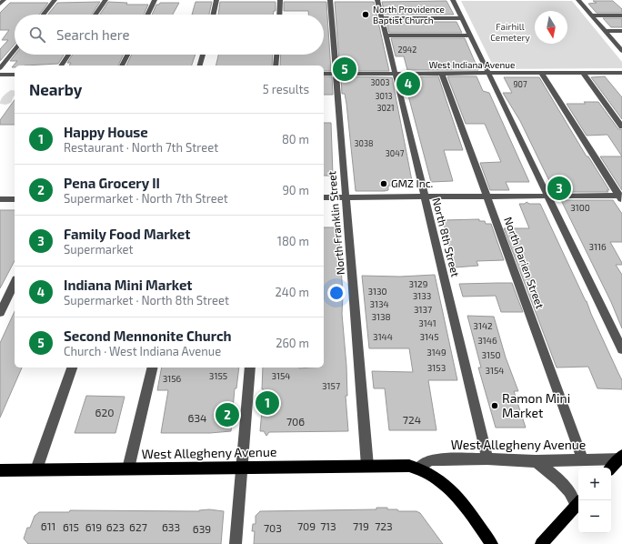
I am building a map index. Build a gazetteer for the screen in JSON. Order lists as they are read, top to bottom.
{
  "streets": {
    "main road": ["West Allegheny Avenue"],
    "street": [
      "West Indiana Avenue",
      "North Franklin Street",
      "North 8th Street",
      "North Darien Street"
    ]
  },
  "crossings": [
    ["West Indiana Avenue", "North Franklin Street"],
    ["West Indiana Avenue", "North 8th Street"],
    ["West Indiana Avenue", "North Darien Street"],
    ["North Franklin Street", "West Allegheny Avenue"],
    ["North 8th Street", "West Allegheny Avenue"],
    ["North Darien Street", "West Allegheny Avenue"]
  ],
  "parks": ["Fairhill Cemetery"],
  "places": ["North Providence Baptist Church", "GMZ Inc.", "Ramon Mini Market"],
  "house_numbers": [
    "2942",
    "3003",
    "907",
    "3013",
    "3021",
    "3038",
    "3047",
    "3100",
    "3116",
    "3129",
    "3130",
    "3133",
    "3134",
    "3137",
    "3138",
    "3141",
    "3142",
    "3144",
    "3145",
    "3146",
    "3149",
    "3150",
    "3153",
    "3154",
    "3155",
    "3154",
    "3156",
    "3157",
    "620",
    "634",
    "724",
    "706",
    "611",
    "709",
    "713",
    "719",
    "723",
    "615",
    "619",
    "623",
    "627",
    "633",
    "703",
    "639"
  ],
  "north": "bottom",
  "page": {
    "search": "Search here",
    "pins": [
      "5",
      "4",
      "3",
      "1",
      "2"
    ],
    "heading": ["Nearby", "5 results"],
    "list": [
      {
        "mark": "1",
        "name": "Happy House",
        "note": "Restaurant · North 7th Street",
        "value": "80 m"
      },
      {
        "mark": "2",
        "name": "Pena Grocery II",
        "note": "Supermarket · North 7th Street",
        "value": "90 m"
      },
      {
        "mark": "3",
        "name": "Family Food Market",
        "note": "Supermarket",
        "value": "180 m"
      },
      {
        "mark": "4",
        "name": "Indiana Mini Market",
        "note": "Supermarket · North 8th Street",
        "value": "240 m"
      },
      {
        "mark": "5",
        "name": "Second Mennonite Church",
        "note": "Church · West Indiana Avenue",
        "value": "260 m"
      }
    ],
    "map_buttons": ["+", "−"]
  }
}
